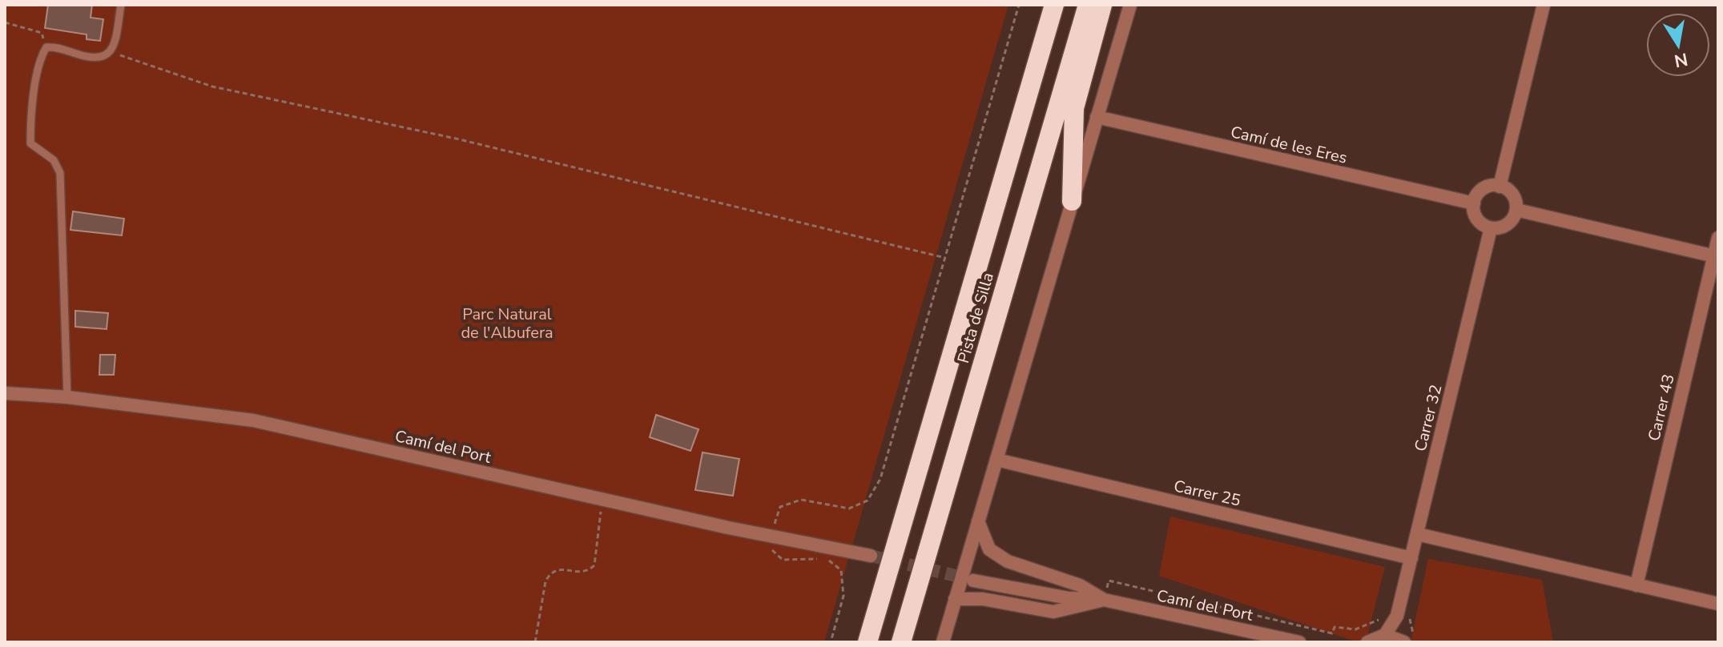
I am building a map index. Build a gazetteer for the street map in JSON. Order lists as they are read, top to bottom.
{
  "streets": {
    "highway": ["Pista de Silla"],
    "street": [
      "Camí de les Eres",
      "Carrer 43",
      "Carrer 32",
      "Camí del Port",
      "Carrer 25"
    ]
  },
  "crossings": [
    ["Camí de les Eres", "Carrer 32"],
    ["Carrer 32", "Carrer 25"]
  ],
  "parks": ["Parc Natural de l'Albufera"],
  "north": "bottom"
}
